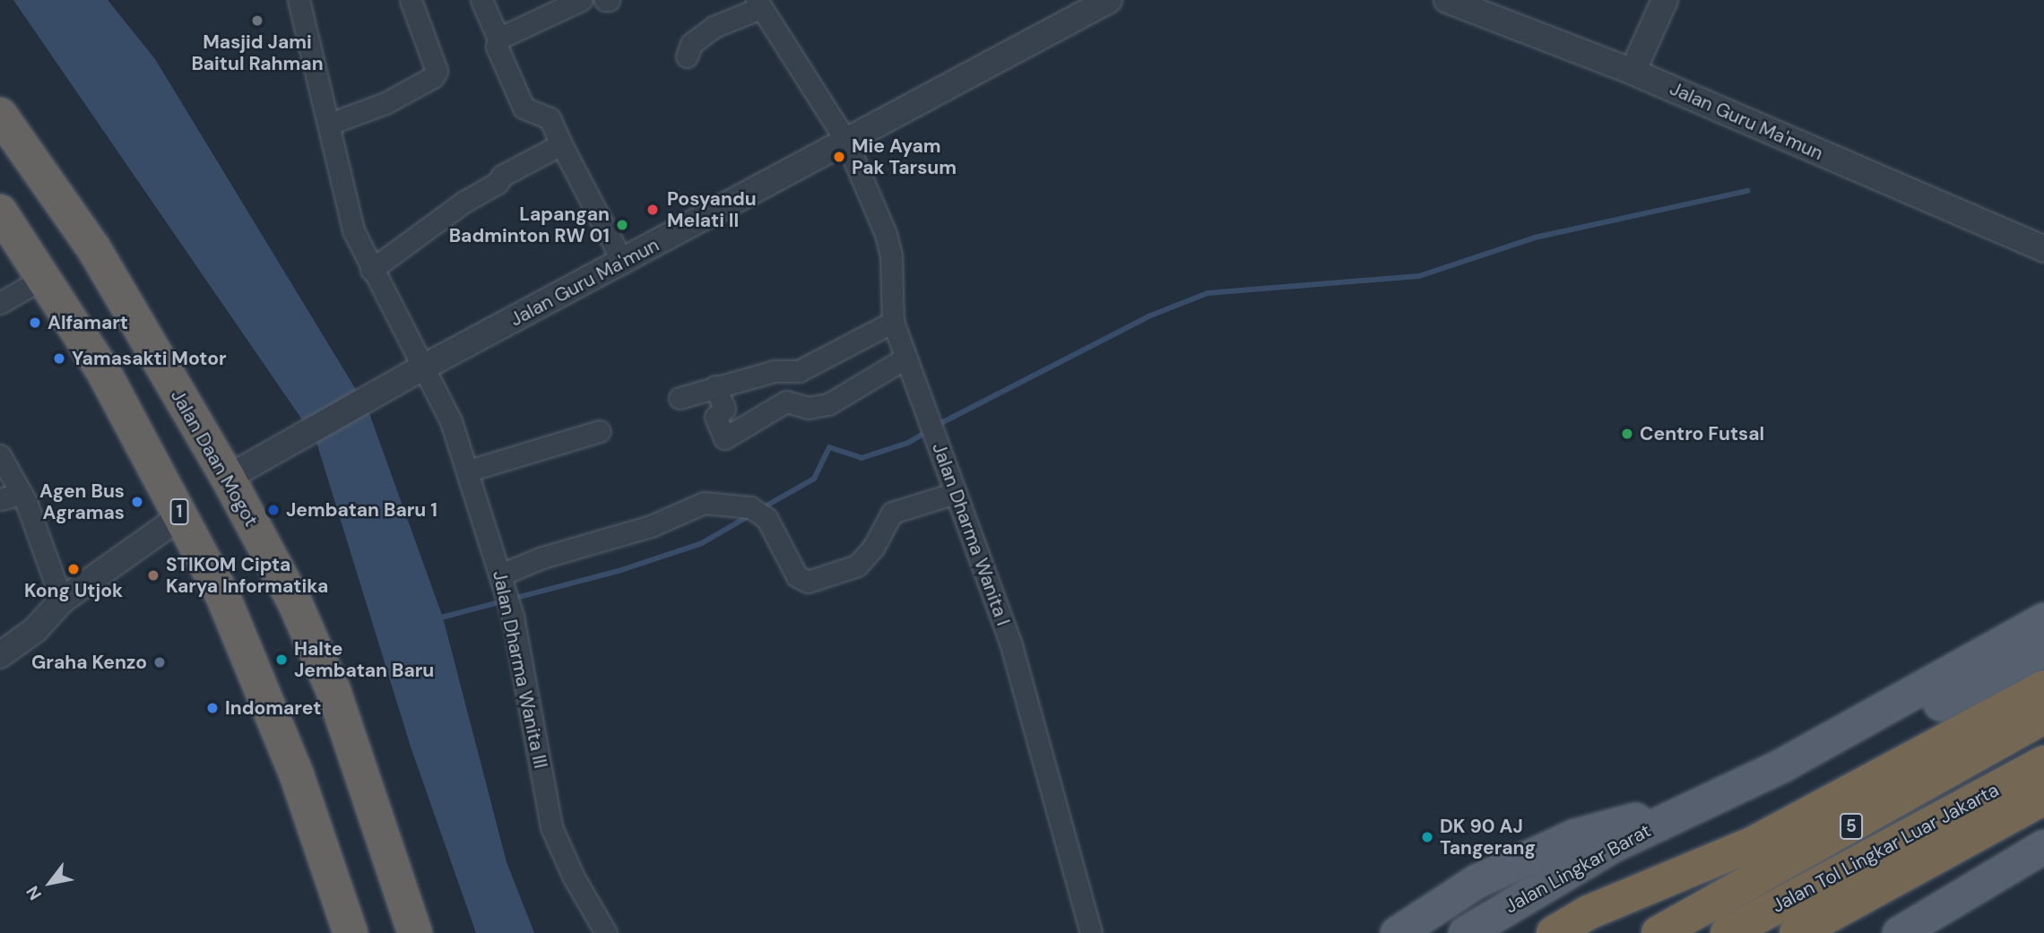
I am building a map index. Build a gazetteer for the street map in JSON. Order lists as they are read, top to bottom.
{
  "streets": {
    "highway": [
      "Jalan Daan Mogot",
      "1",
      "5",
      "Jalan Tol Lingkar Luar Jakarta"
    ],
    "main road": ["Jalan Lingkar Barat"],
    "street": ["Jalan Guru Ma'mun", "Jalan Dharma Wanita I", "Jalan Dharma Wanita III"]
  },
  "crossings": [
    ["Jalan Guru Ma'mun", "Jalan Daan Mogot"],
    ["Jalan Guru Ma'mun", "Jalan Dharma Wanita I"],
    ["Jalan Guru Ma'mun", "Jalan Dharma Wanita III"]
  ],
  "places": [
    "Masjid Jami Baitul Rahman",
    "Mie Ayam Pak Tarsum",
    "Posyandu Melati II",
    "Lapangan Badminton RW 01",
    "Alfamart",
    "Yamasakti Motor",
    "Centro Futsal",
    "Agen Bus Agramas",
    "Jembatan Baru 1",
    "Kong Utjok",
    "STIKOM Cipta Karya Informatika",
    "Halte Jembatan Baru",
    "Graha Kenzo",
    "Indomaret",
    "DK 90 AJ Tangerang"
  ],
  "north": "bottom left"
}
